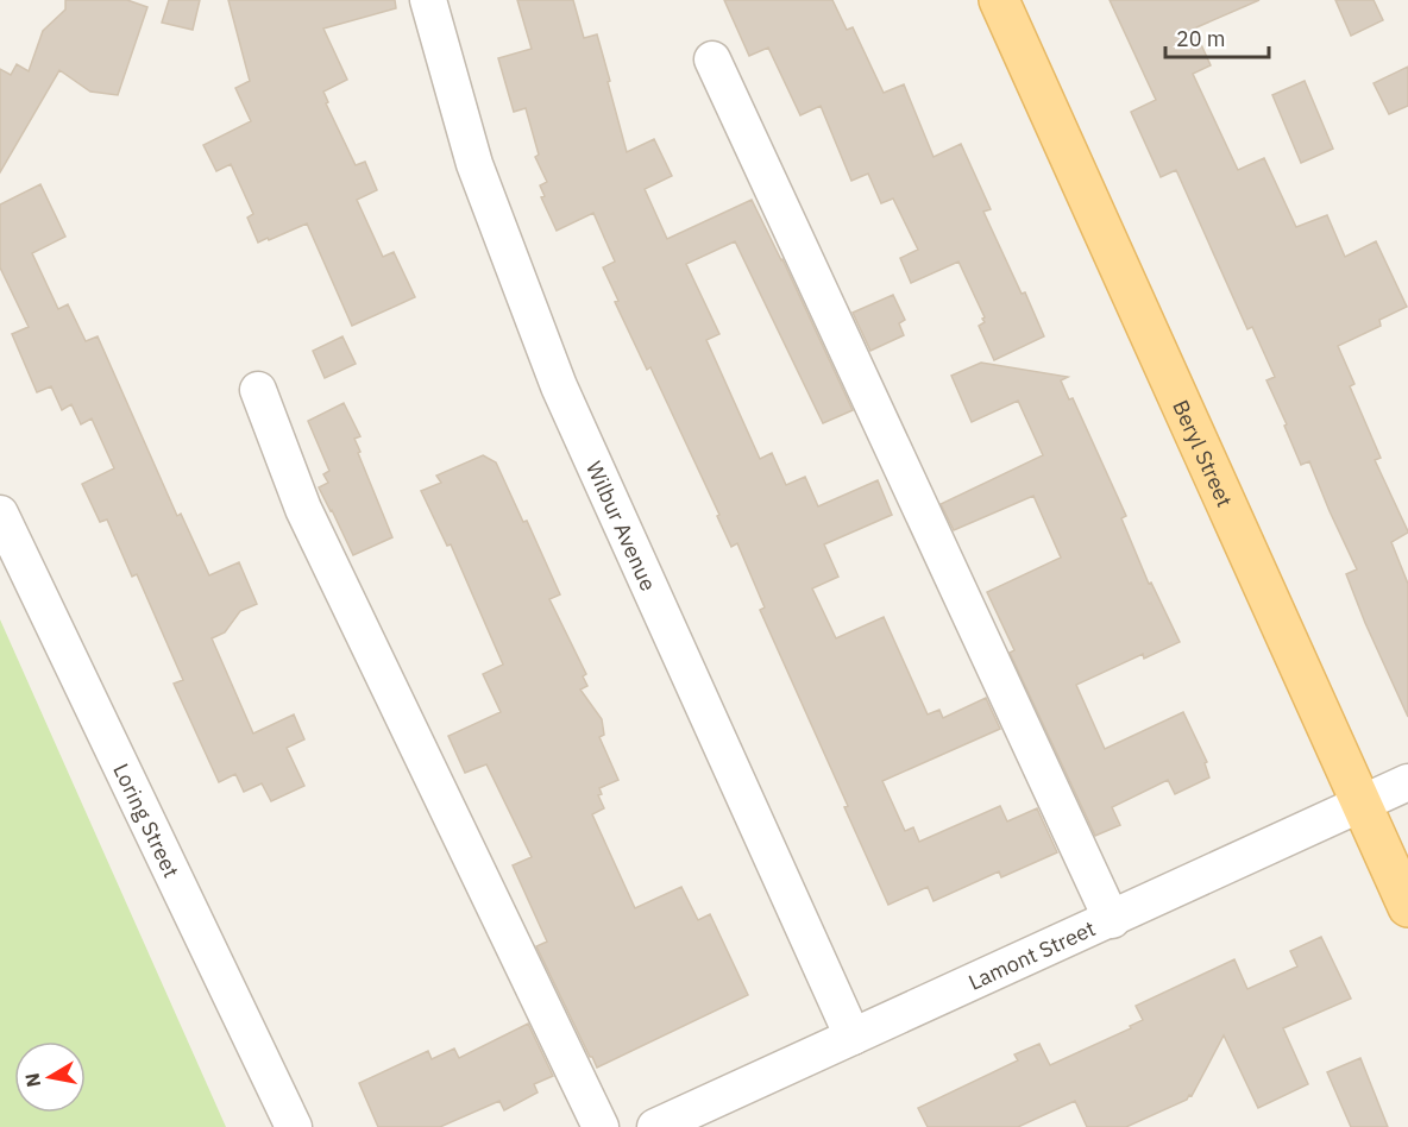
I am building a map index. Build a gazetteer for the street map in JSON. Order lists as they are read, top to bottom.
{
  "streets": {
    "main road": ["Beryl Street"],
    "street": ["Wilbur Avenue", "Loring Street", "Lamont Street"]
  },
  "crossings": [
    ["Beryl Street", "Lamont Street"],
    ["Wilbur Avenue", "Lamont Street"]
  ],
  "scale_bar": "20 m",
  "north": "left"
}
